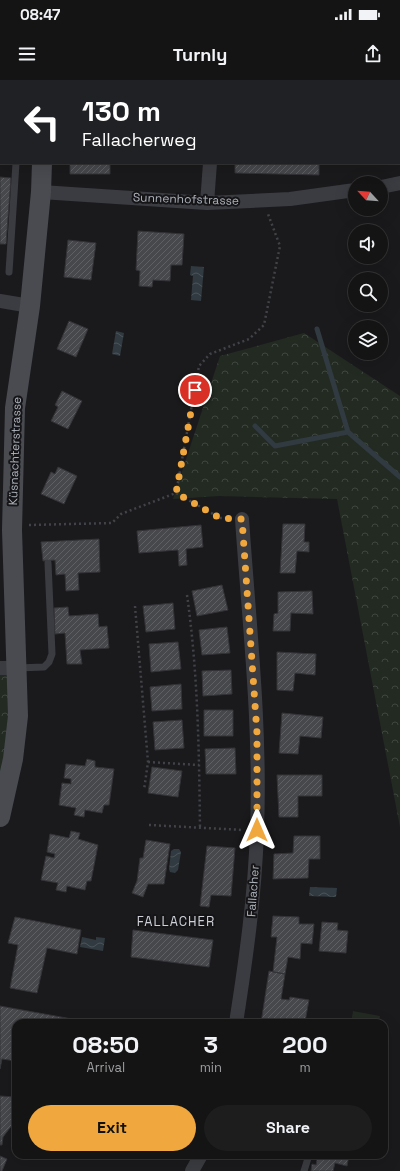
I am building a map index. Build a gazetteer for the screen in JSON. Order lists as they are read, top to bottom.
{
  "streets": {
    "main road": ["Küsnachterstrasse"],
    "street": ["Sunnenhofstrasse", "Fallacher"]
  },
  "crossings": [
    ["Sunnenhofstrasse", "Küsnachterstrasse"]
  ],
  "districts": ["FALLACHER"],
  "north": "top left",
  "page": {
    "status": "08:47",
    "header": "Turnly",
    "turn": ["130 m", "Fallacherweg"],
    "eta": [
      "08:50",
      "Arrival",
      "3",
      "min",
      "200",
      "m"
    ],
    "buttons": ["Exit", "Share"]
  }
}
